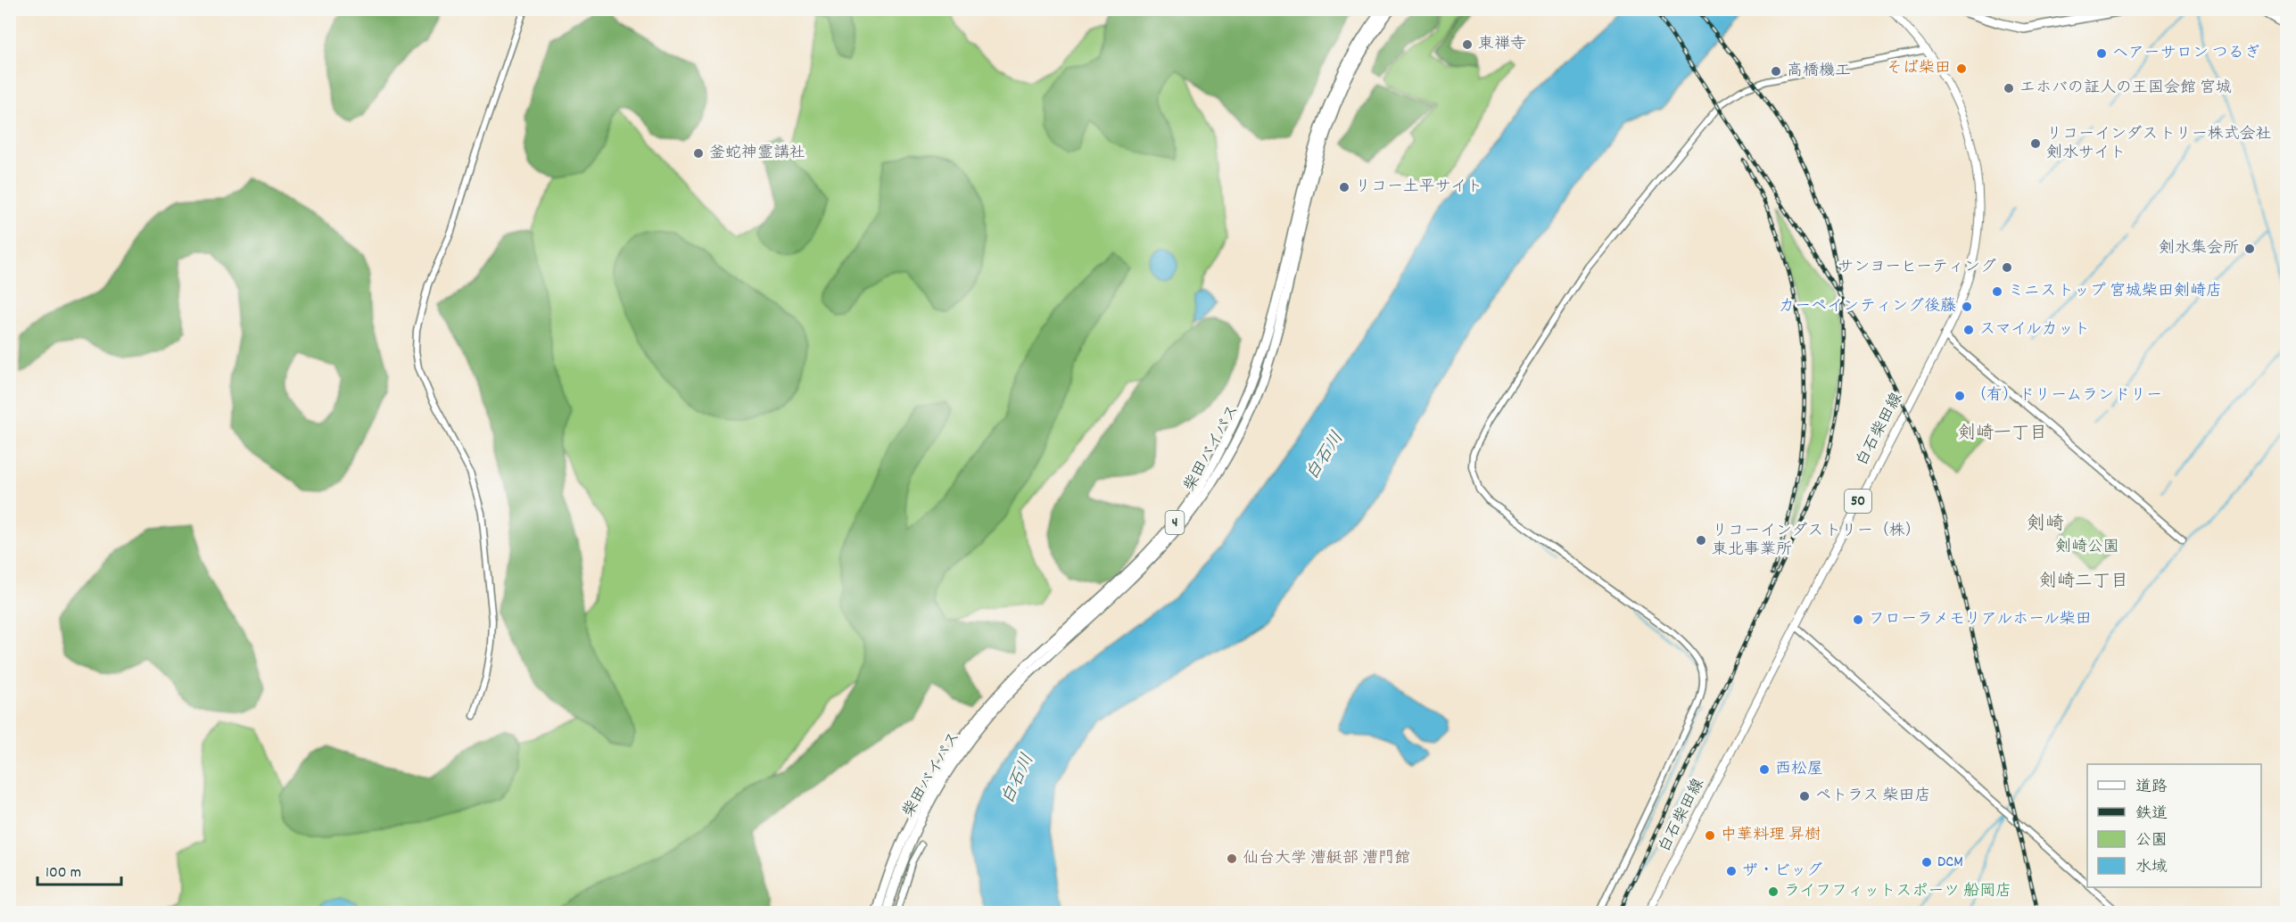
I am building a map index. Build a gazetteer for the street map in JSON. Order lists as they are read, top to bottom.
{
  "streets": {
    "highway": ["柴田バイパス", "4"],
    "main road": ["白石柴田線", "50"]
  },
  "districts": ["剣崎一丁目", "剣崎", "剣崎二丁目"],
  "water": ["白石川"],
  "parks": ["剣崎公園"],
  "places": [
    "東禅寺",
    "ヘアーサロン つるぎ",
    "そば柴田",
    "高橋機工",
    "エホバの証人の王国会館 宮城",
    "リコーインダストリー株式会社 剣水サイト",
    "釜蛇神霊講社",
    "リコー土平サイト",
    "剣水集会所",
    "サンヨーヒーティング",
    "ミニストップ 宮城柴田剣崎店",
    "カーペインティング後藤",
    "スマイルカット",
    "（有）ドリームランドリー",
    "リコーインダストリー（株） 東北事業所",
    "フローラメモリアルホール柴田",
    "西松屋",
    "ペトラス 柴田店",
    "中華料理 昇樹",
    "仙台大学 漕艇部 漕門館",
    "DCM",
    "ザ・ビッグ",
    "ライフフィットスポーツ 船岡店"
  ],
  "legend": [
    "道路",
    "鉄道",
    "公園",
    "水域"
  ],
  "scale_bar": "100 m"
}
